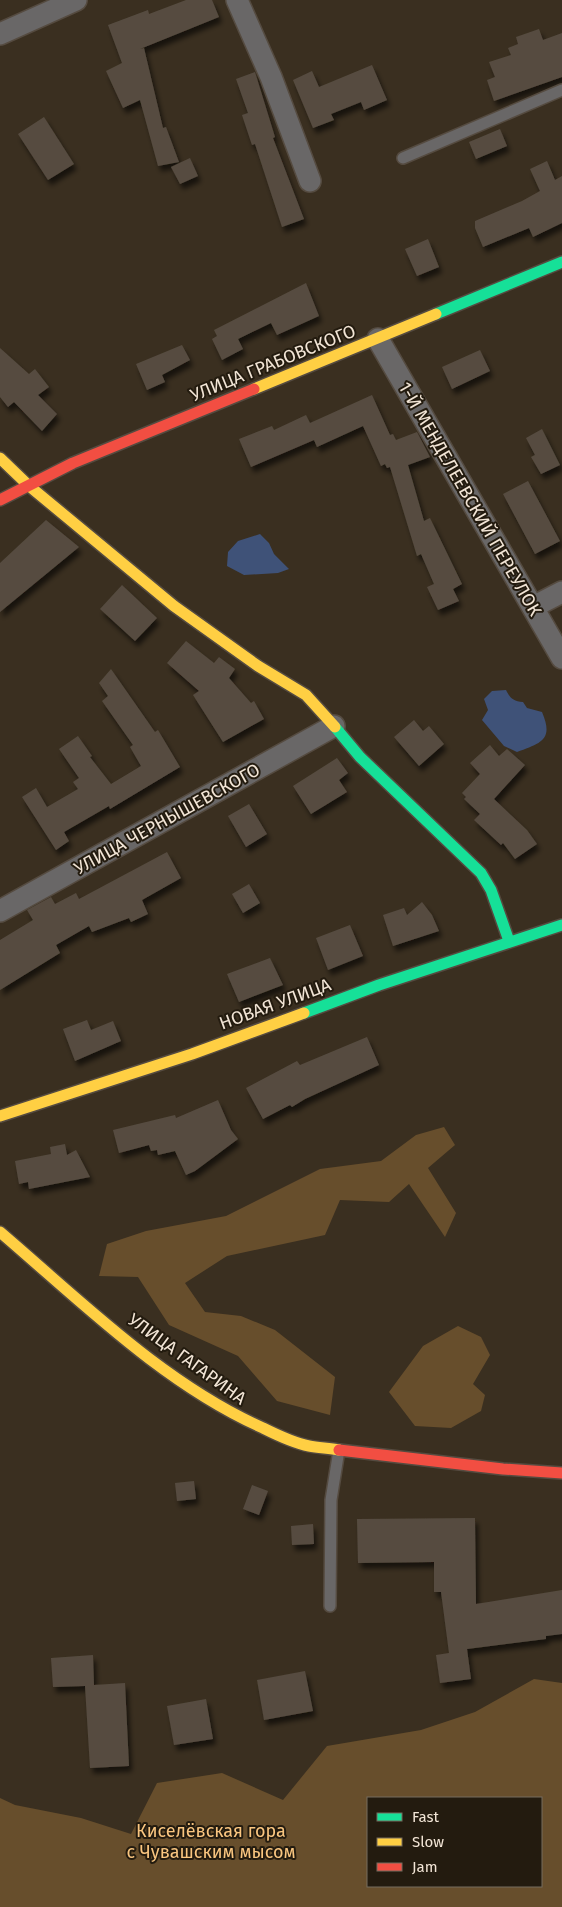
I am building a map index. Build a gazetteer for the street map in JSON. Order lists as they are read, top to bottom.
{
  "streets": {
    "street": [
      "УЛИЦА ГРАБОВСКОГО",
      "1-Й МЕНДЕЛЕЕВСКИЙ ПЕРЕУЛОК",
      "УЛИЦА ЧЕРНЫШЕВСКОГО",
      "НОВАЯ УЛИЦА",
      "УЛИЦА ГАГАРИНА"
    ]
  },
  "crossings": [
    ["УЛИЦА ГРАБОВСКОГО", "1-Й МЕНДЕЛЕЕВСКИЙ ПЕРЕУЛОК"]
  ],
  "parks": ["Киселёвская гора с Чувашским мысом"],
  "legend": ["Fast", "Slow", "Jam"]
}
